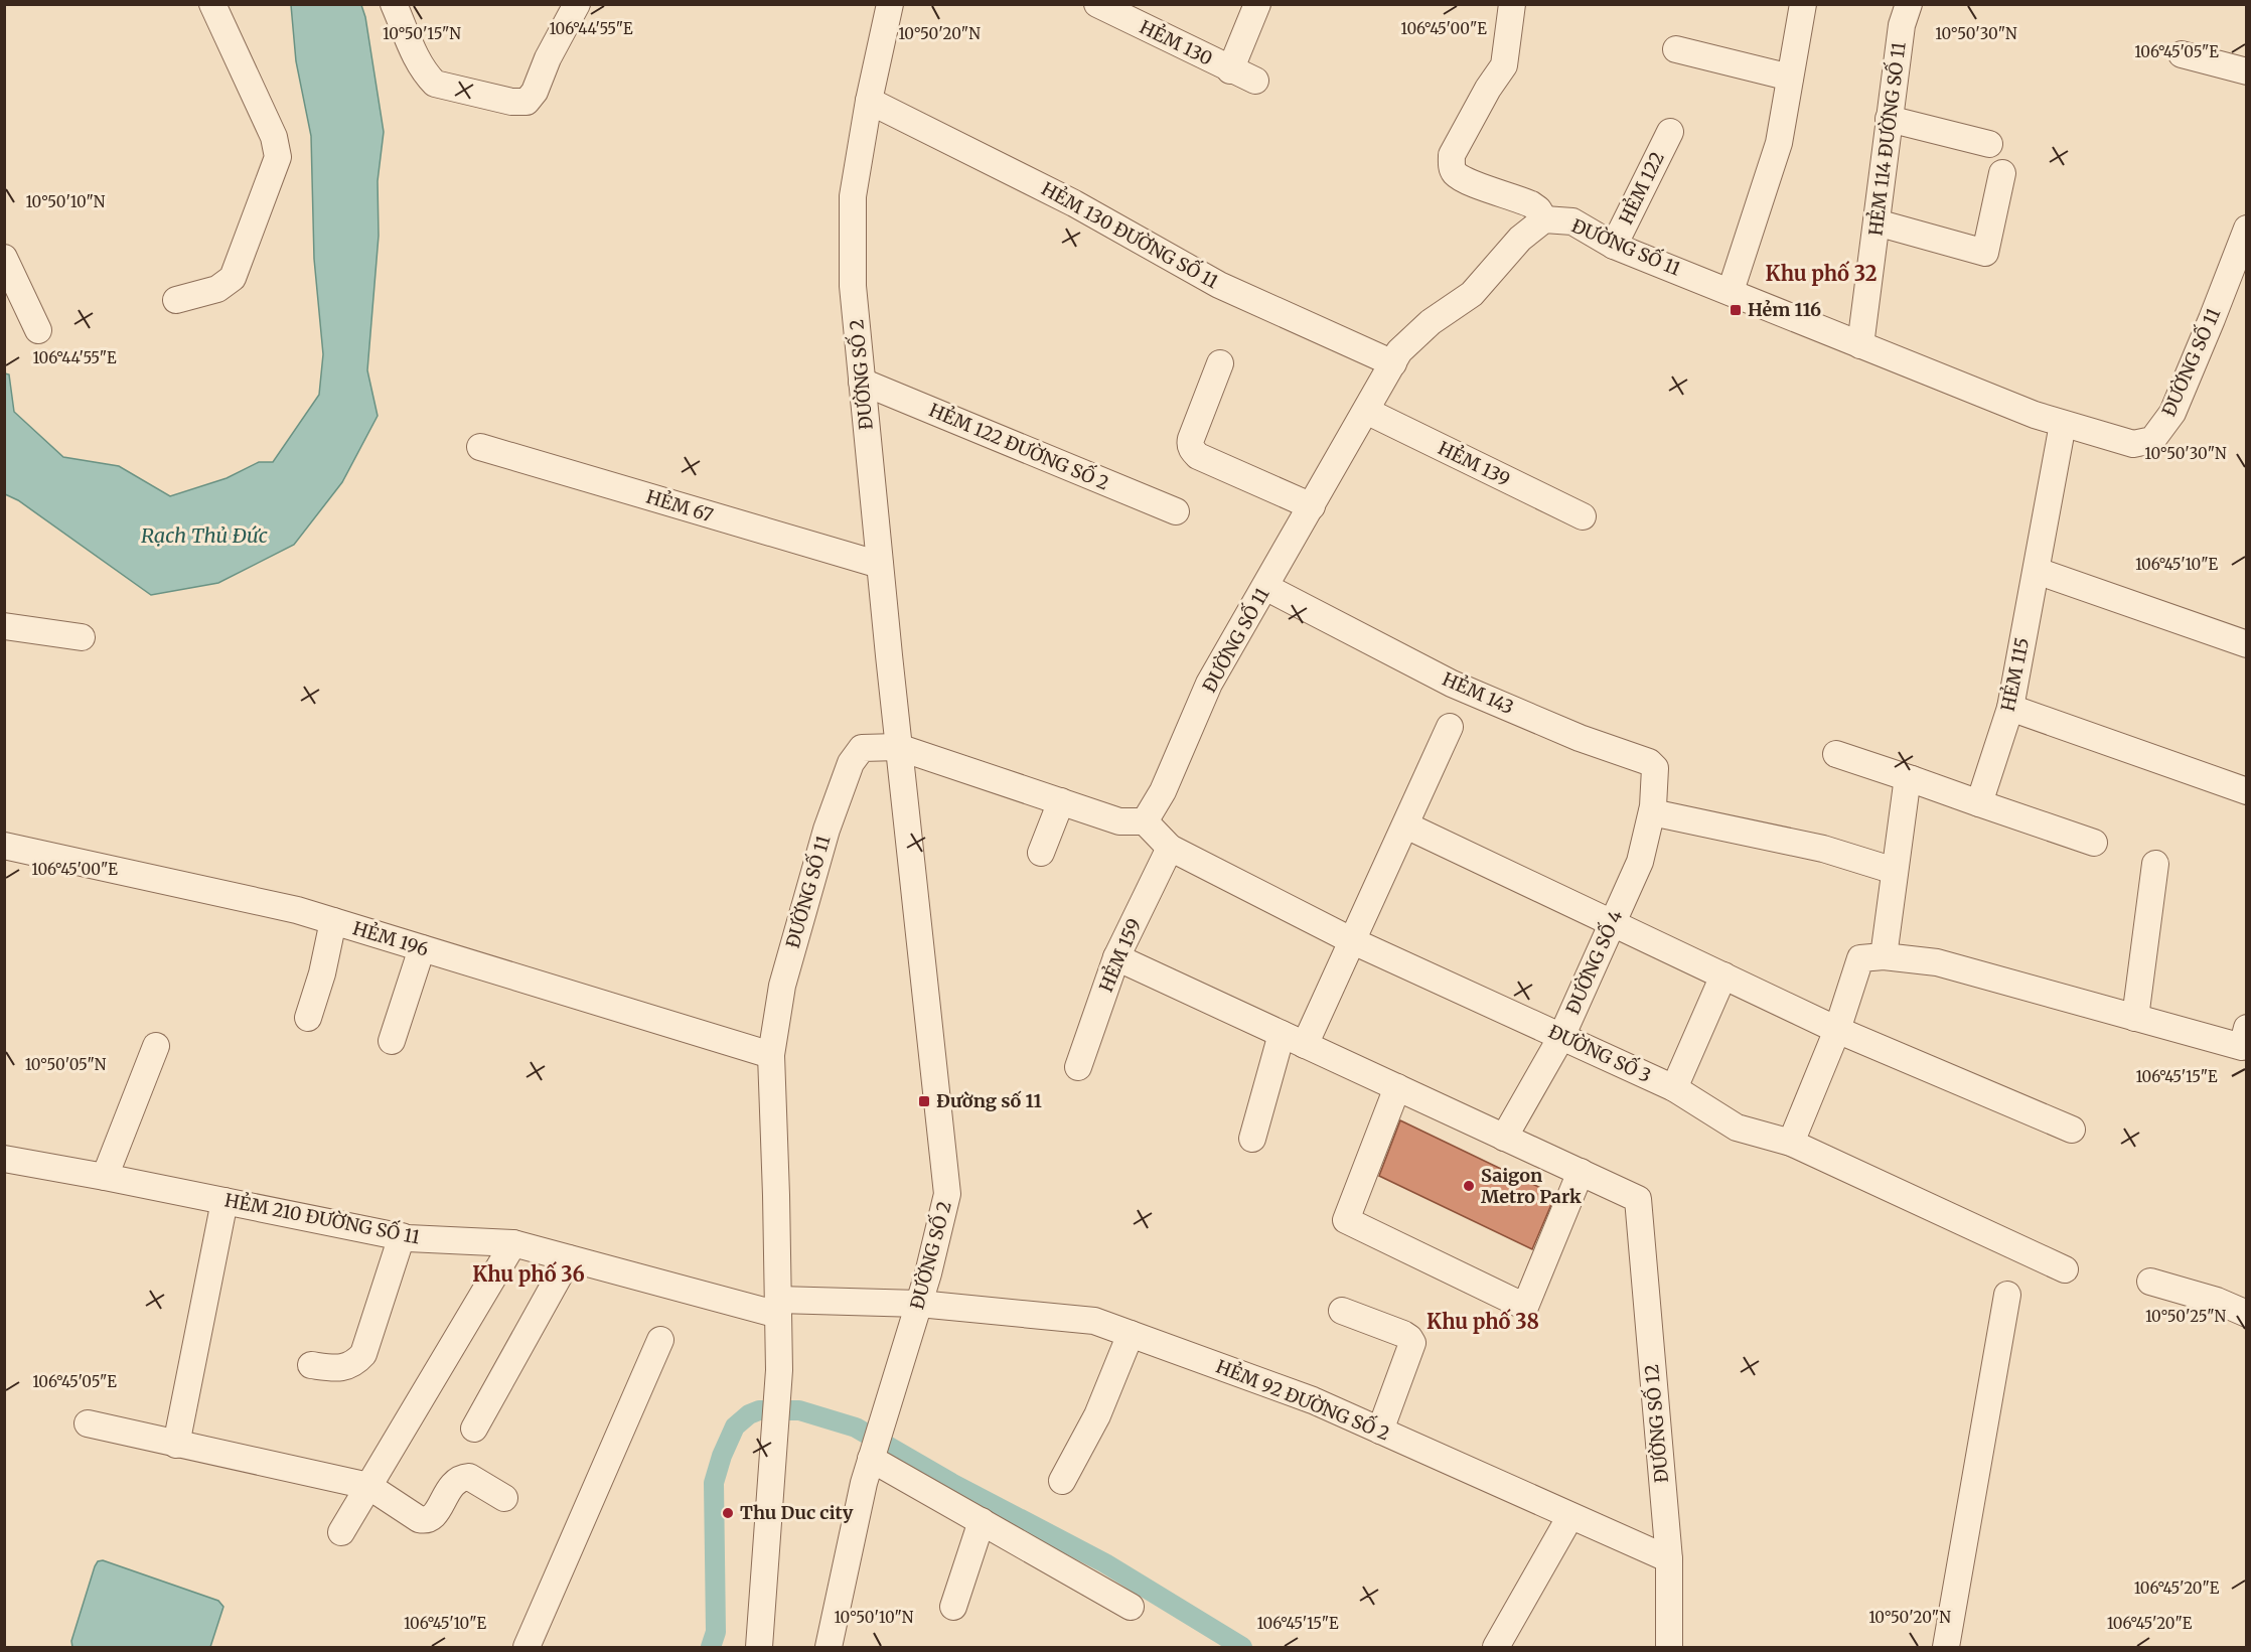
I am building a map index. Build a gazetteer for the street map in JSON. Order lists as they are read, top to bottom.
{
  "streets": {
    "street": [
      "HẺM 130",
      "HẺM 114 ĐƯỜNG SỐ 11",
      "HẺM 122",
      "HẺM 130 ĐƯỜNG SỐ 11",
      "ĐƯỜNG SỐ 11",
      "ĐƯỜNG SỐ 2",
      "HẺM 122 ĐƯỜNG SỐ 2",
      "HẺM 139",
      "HẺM 67",
      "HẺM 115",
      "HẺM 143",
      "HẺM 196",
      "HẺM 159",
      "ĐƯỜNG SỐ 4",
      "ĐƯỜNG SỐ 3",
      "HẺM 210 ĐƯỜNG SỐ 11",
      "HẺM 92 ĐƯỜNG SỐ 2",
      "ĐƯỜNG SỐ 12"
    ]
  },
  "crossings": [
    ["HẺM 114 ĐƯỜNG SỐ 11", "ĐƯỜNG SỐ 11"],
    ["HẺM 122", "ĐƯỜNG SỐ 11"],
    ["HẺM 130 ĐƯỜNG SỐ 11", "ĐƯỜNG SỐ 11"],
    ["HẺM 130 ĐƯỜNG SỐ 11", "ĐƯỜNG SỐ 2"],
    ["ĐƯỜNG SỐ 11", "ĐƯỜNG SỐ 2"],
    ["ĐƯỜNG SỐ 11", "HẺM 139"],
    ["ĐƯỜNG SỐ 11", "HẺM 115"],
    ["ĐƯỜNG SỐ 11", "HẺM 143"],
    ["ĐƯỜNG SỐ 11", "HẺM 196"],
    ["ĐƯỜNG SỐ 11", "ĐƯỜNG SỐ 3"],
    ["ĐƯỜNG SỐ 11", "HẺM 210 ĐƯỜNG SỐ 11"],
    ["ĐƯỜNG SỐ 2", "HẺM 122 ĐƯỜNG SỐ 2"],
    ["ĐƯỜNG SỐ 2", "HẺM 67"],
    ["ĐƯỜNG SỐ 2", "HẺM 210 ĐƯỜNG SỐ 11"],
    ["ĐƯỜNG SỐ 2", "HẺM 92 ĐƯỜNG SỐ 2"],
    ["HẺM 143", "ĐƯỜNG SỐ 4"],
    ["HẺM 159", "ĐƯỜNG SỐ 3"],
    ["ĐƯỜNG SỐ 4", "ĐƯỜNG SỐ 3"],
    ["HẺM 210 ĐƯỜNG SỐ 11", "HẺM 92 ĐƯỜNG SỐ 2"],
    ["HẺM 92 ĐƯỜNG SỐ 2", "ĐƯỜNG SỐ 12"]
  ],
  "districts": ["Khu phố 32", "Khu phố 36", "Khu phố 38"],
  "water": ["Rạch Thủ Đức"],
  "places": {
    "transit": ["Hẻm 116", "Đường số 11"],
    "other": ["Saigon Metro Park", "Thu Duc city"]
  },
  "coordinates": [
    "106°44'55\"E",
    "106°45'00\"E",
    "10°50'15\"N",
    "10°50'20\"N",
    "10°50'30\"N",
    "106°45'05\"E",
    "10°50'10\"N",
    "106°45'10\"E",
    "10°50'05\"N",
    "106°45'15\"E",
    "10°50'25\"N",
    "106°45'20\"E"
  ]
}
